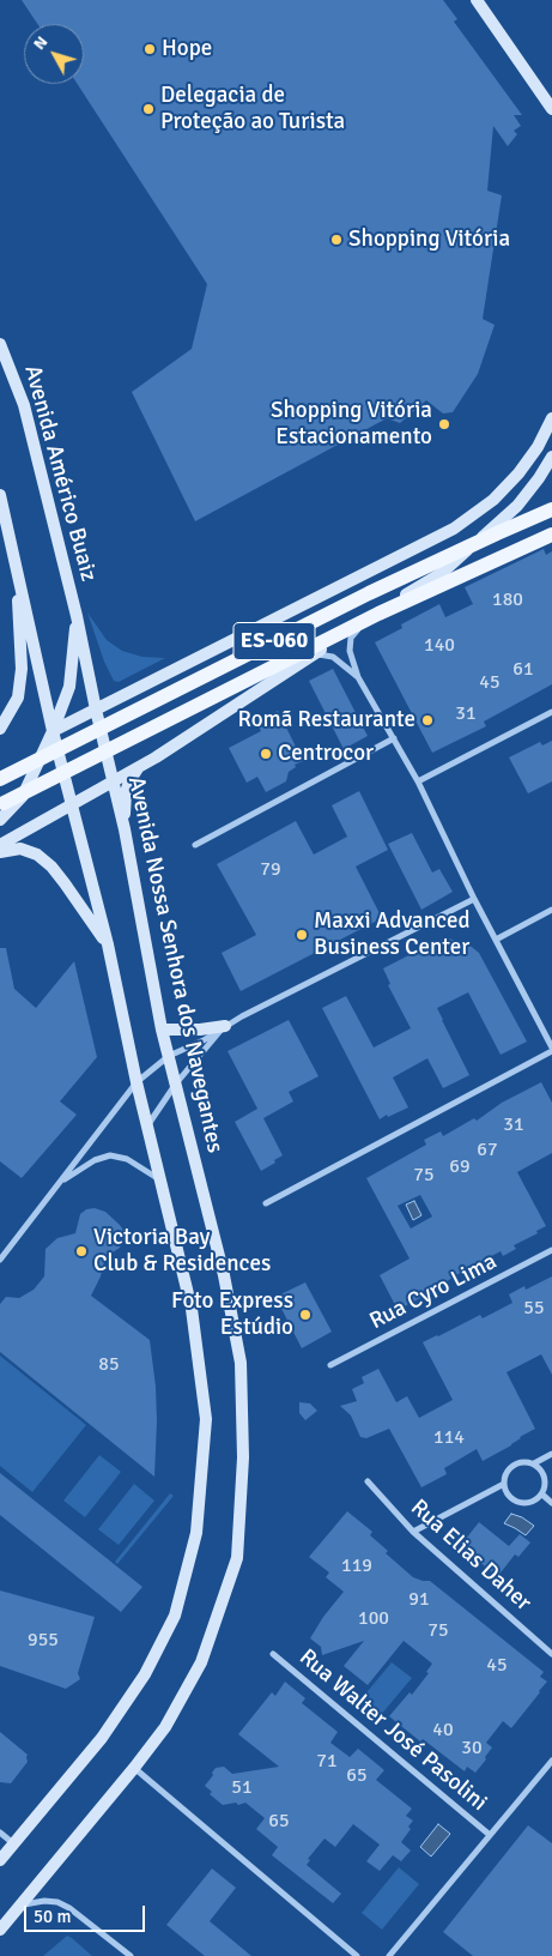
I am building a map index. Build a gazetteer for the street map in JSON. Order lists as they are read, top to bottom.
{
  "streets": {
    "main road": ["Avenida Américo Buaiz", "ES-060", "Avenida Nossa Senhora dos Navegantes"],
    "street": ["Rua Cyro Lima", "Rua Elias Daher", "Rua Walter José Pasolini"]
  },
  "crossings": [
    ["Avenida Américo Buaiz", "Avenida Nossa Senhora dos Navegantes"]
  ],
  "places": [
    "Hope",
    "Delegacia de Proteção ao Turista",
    "Shopping Vitória",
    "Shopping Vitória Estacionamento",
    "Romã Restaurante",
    "Centrocor",
    "Maxxi Advanced Business Center",
    "Victoria Bay Club & Residences",
    "Foto Express Estúdio"
  ],
  "house_numbers": [
    "180",
    "140",
    "61",
    "45",
    "31",
    "79",
    "31",
    "67",
    "69",
    "75",
    "55",
    "85",
    "114",
    "119",
    "91",
    "100",
    "75",
    "955",
    "45",
    "40",
    "30",
    "71",
    "65",
    "51",
    "65"
  ],
  "scale_bar": "50 m",
  "north": "top left"
}
